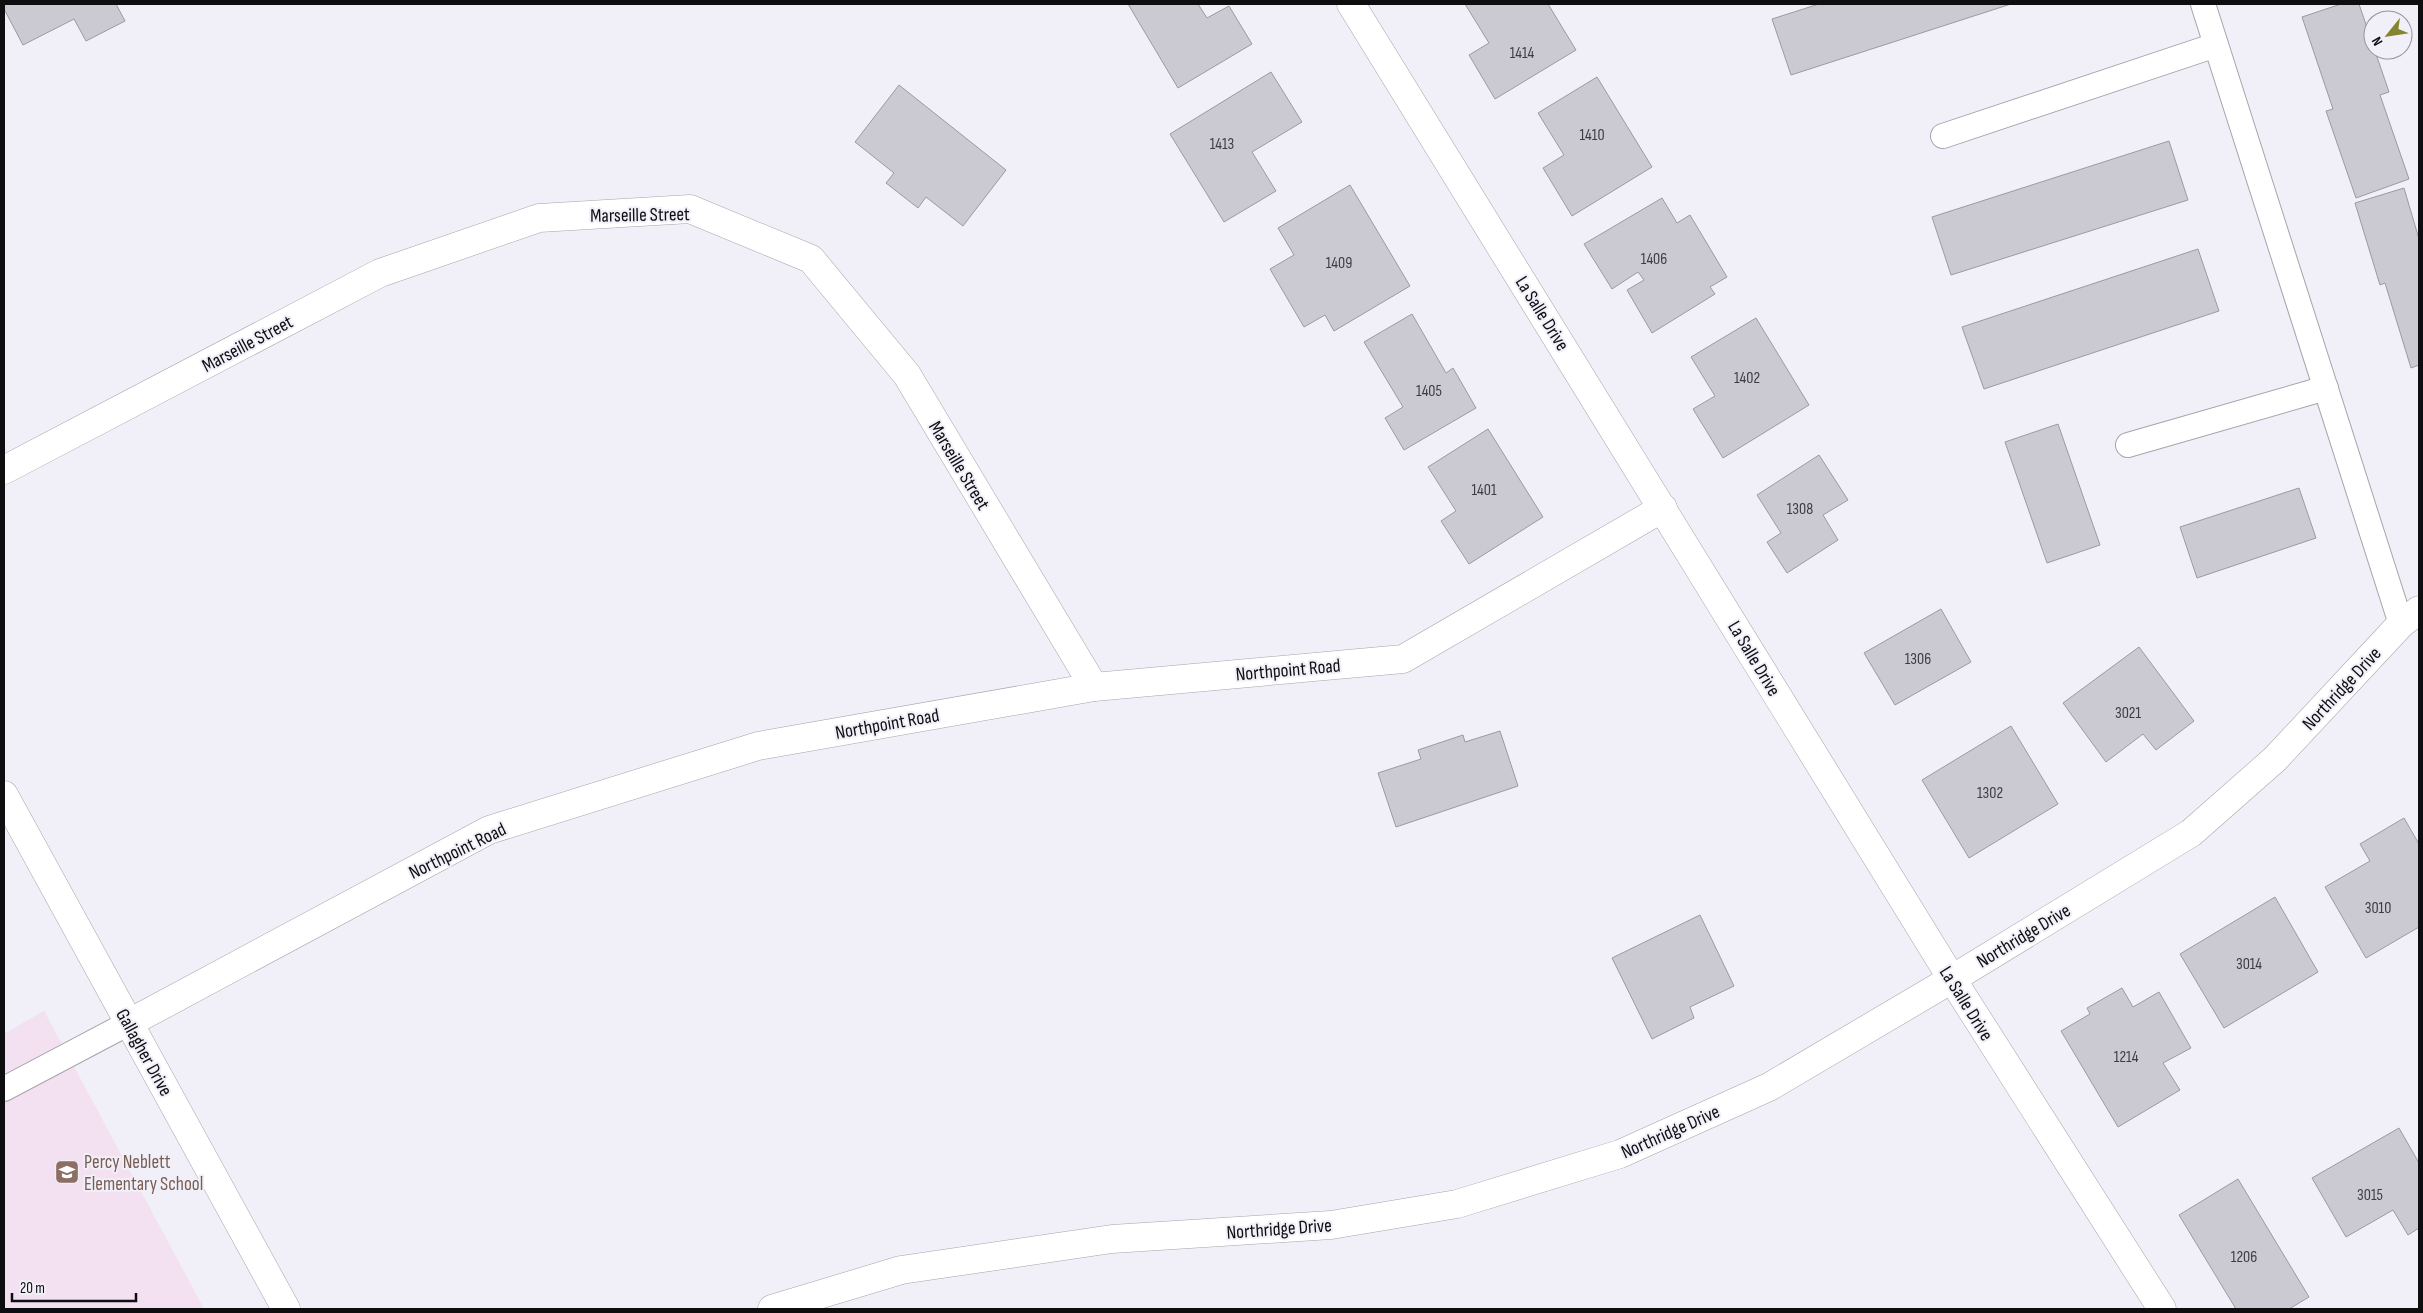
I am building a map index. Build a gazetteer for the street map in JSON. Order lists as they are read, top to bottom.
{
  "streets": {
    "street": [
      "Marseille Street",
      "La Salle Drive",
      "Northpoint Road",
      "Northridge Drive",
      "Gallagher Drive"
    ]
  },
  "crossings": [
    ["Marseille Street", "Northpoint Road"],
    ["La Salle Drive", "Northpoint Road"],
    ["La Salle Drive", "Northridge Drive"],
    ["Northpoint Road", "Gallagher Drive"]
  ],
  "places": {
    "school or university": ["Percy Neblett Elementary School"]
  },
  "house_numbers": [
    "1414",
    "1410",
    "1413",
    "1406",
    "1409",
    "1402",
    "1405",
    "1401",
    "1308",
    "1306",
    "3021",
    "1302",
    "3010",
    "3014",
    "1214",
    "3015",
    "1206"
  ],
  "scale_bar": "20 m",
  "north": "bottom left"
}
